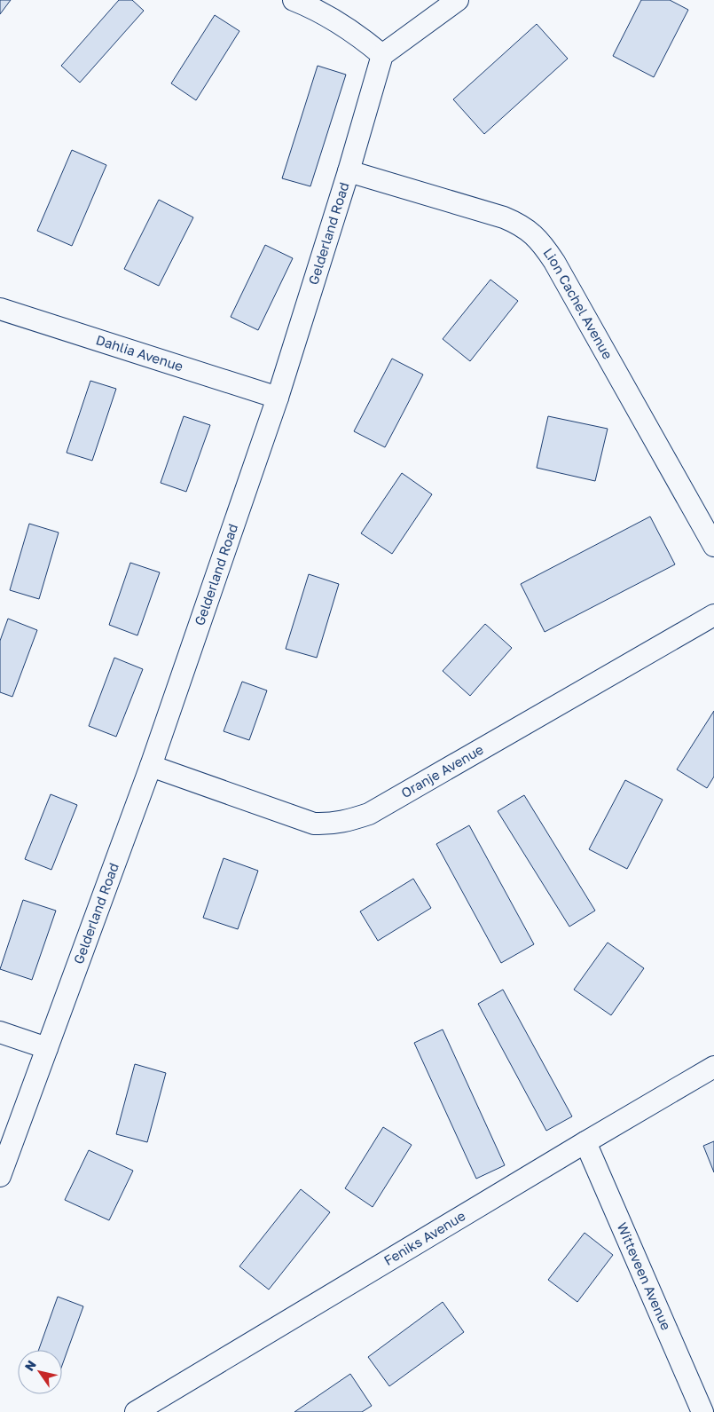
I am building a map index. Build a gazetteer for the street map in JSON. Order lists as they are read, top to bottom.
{
  "streets": {
    "street": [
      "Gelderland Road",
      "Lion Cachel Avenue",
      "Dahlia Avenue",
      "Oranje Avenue",
      "Feniks Avenue",
      "Witteveen Avenue"
    ]
  },
  "crossings": [
    ["Gelderland Road", "Lion Cachel Avenue"],
    ["Gelderland Road", "Dahlia Avenue"],
    ["Gelderland Road", "Oranje Avenue"],
    ["Feniks Avenue", "Witteveen Avenue"]
  ],
  "north": "top left"
}
